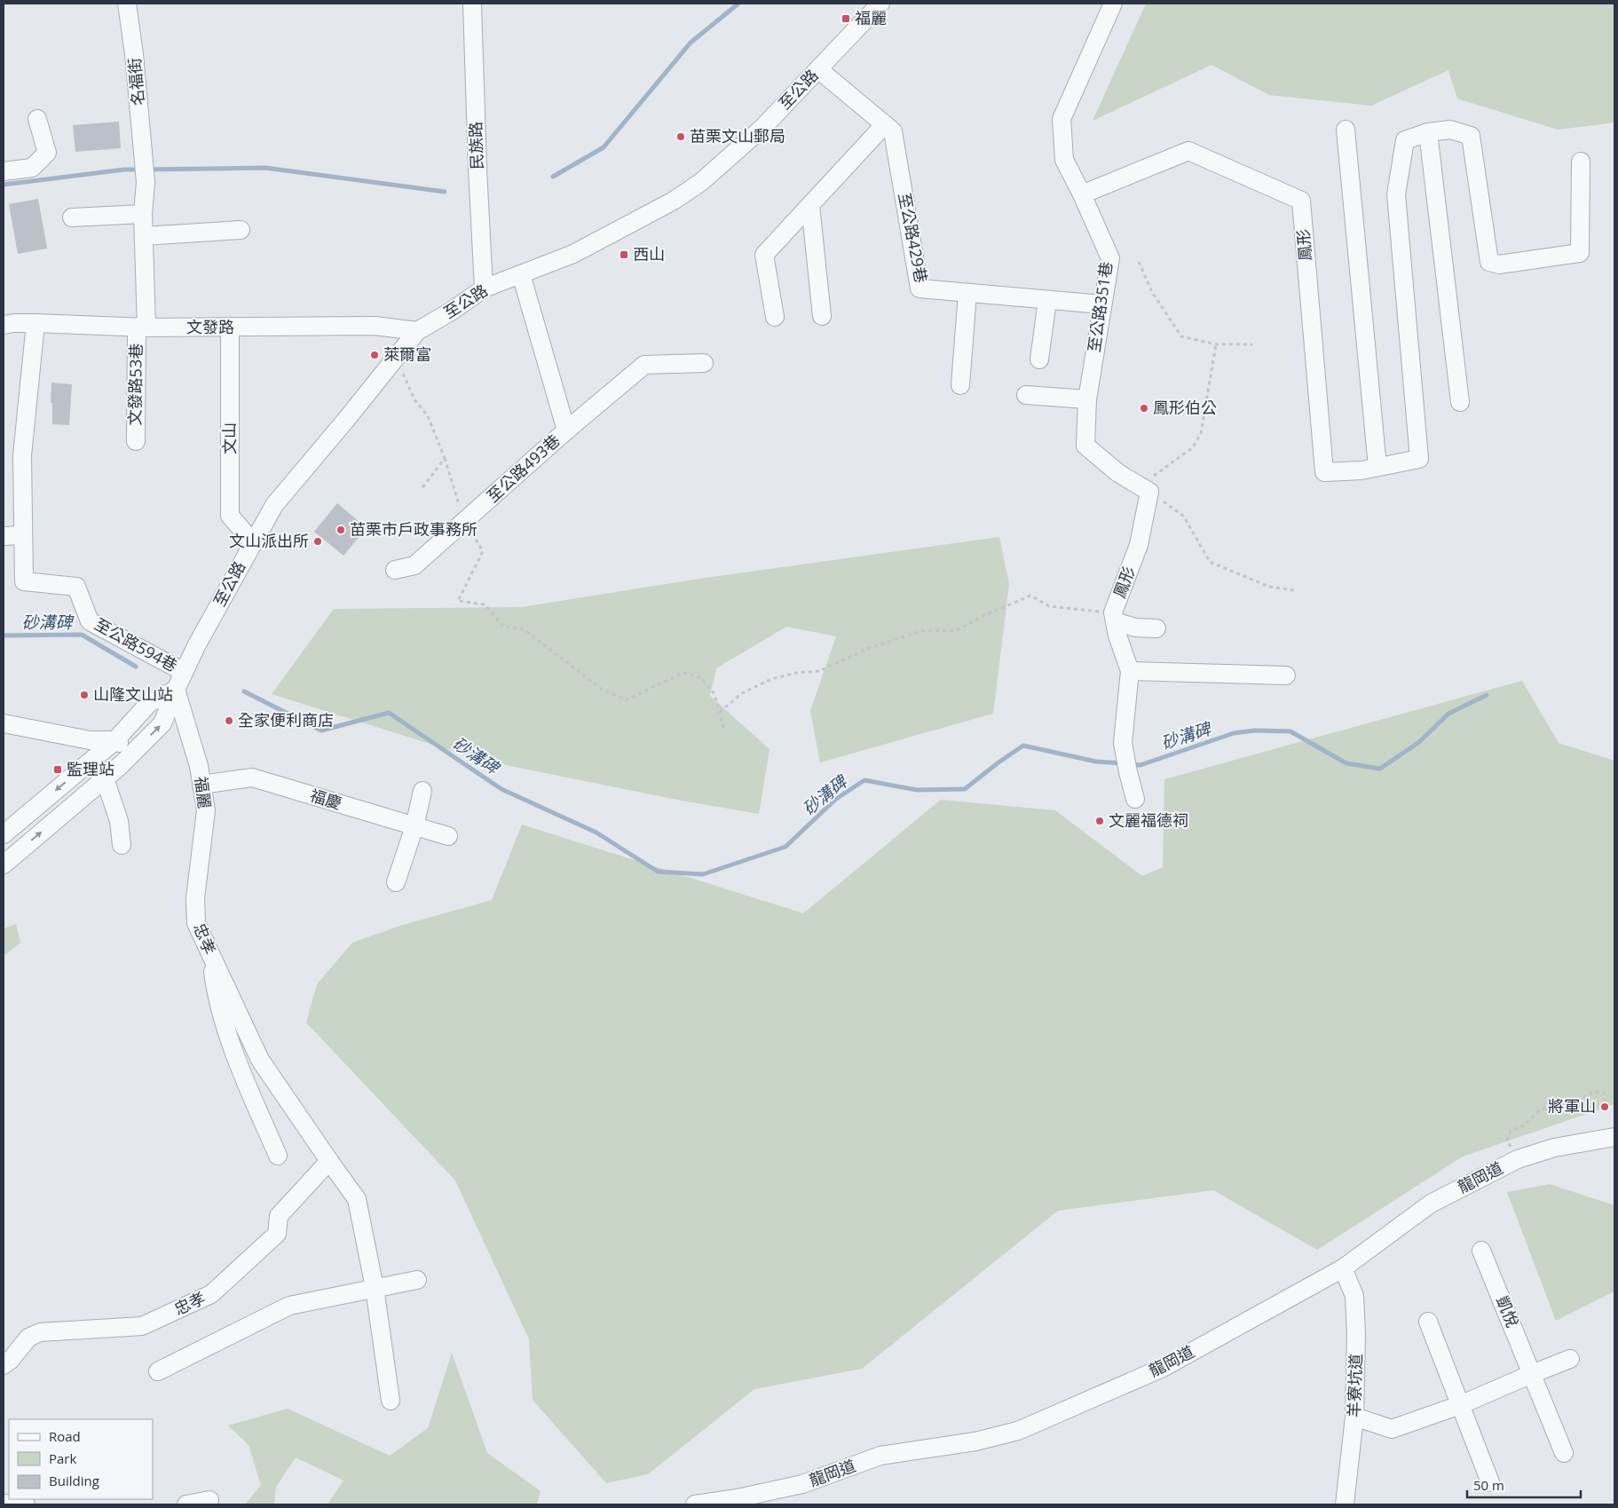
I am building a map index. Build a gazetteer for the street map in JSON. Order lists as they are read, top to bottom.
{
  "streets": {
    "street": [
      "名福街",
      "至公路",
      "民族路",
      "至公路429巷",
      "鳳形",
      "至公路351巷",
      "文發路",
      "文發路53巷",
      "文山",
      "至公路493巷",
      "至公路594巷",
      "福麗",
      "福慶",
      "忠孝",
      "龍岡道",
      "凱悅",
      "羊寮坑道"
    ]
  },
  "crossings": [
    ["至公路", "民族路"],
    ["至公路", "至公路429巷"],
    ["至公路", "文發路"],
    ["至公路", "文山"],
    ["至公路", "至公路493巷"],
    ["至公路", "至公路594巷"],
    ["至公路", "福麗"],
    ["至公路429巷", "至公路351巷"],
    ["鳳形", "至公路351巷"],
    ["文發路", "文發路53巷"],
    ["文發路", "文山"],
    ["福麗", "福慶"],
    ["福麗", "忠孝"],
    ["龍岡道", "羊寮坑道"]
  ],
  "water": ["砂溝碑"],
  "places": {
    "transit": ["福麗", "西山", "監理站"],
    "other": [
      "苗栗文山郵局",
      "萊爾富",
      "鳳形伯公",
      "苗栗市戶政事務所",
      "文山派出所",
      "山隆文山站",
      "全家便利商店",
      "文麗福德祠",
      "將軍山"
    ]
  },
  "legend": ["Road", "Park", "Building"],
  "scale_bar": "50 m"
}
